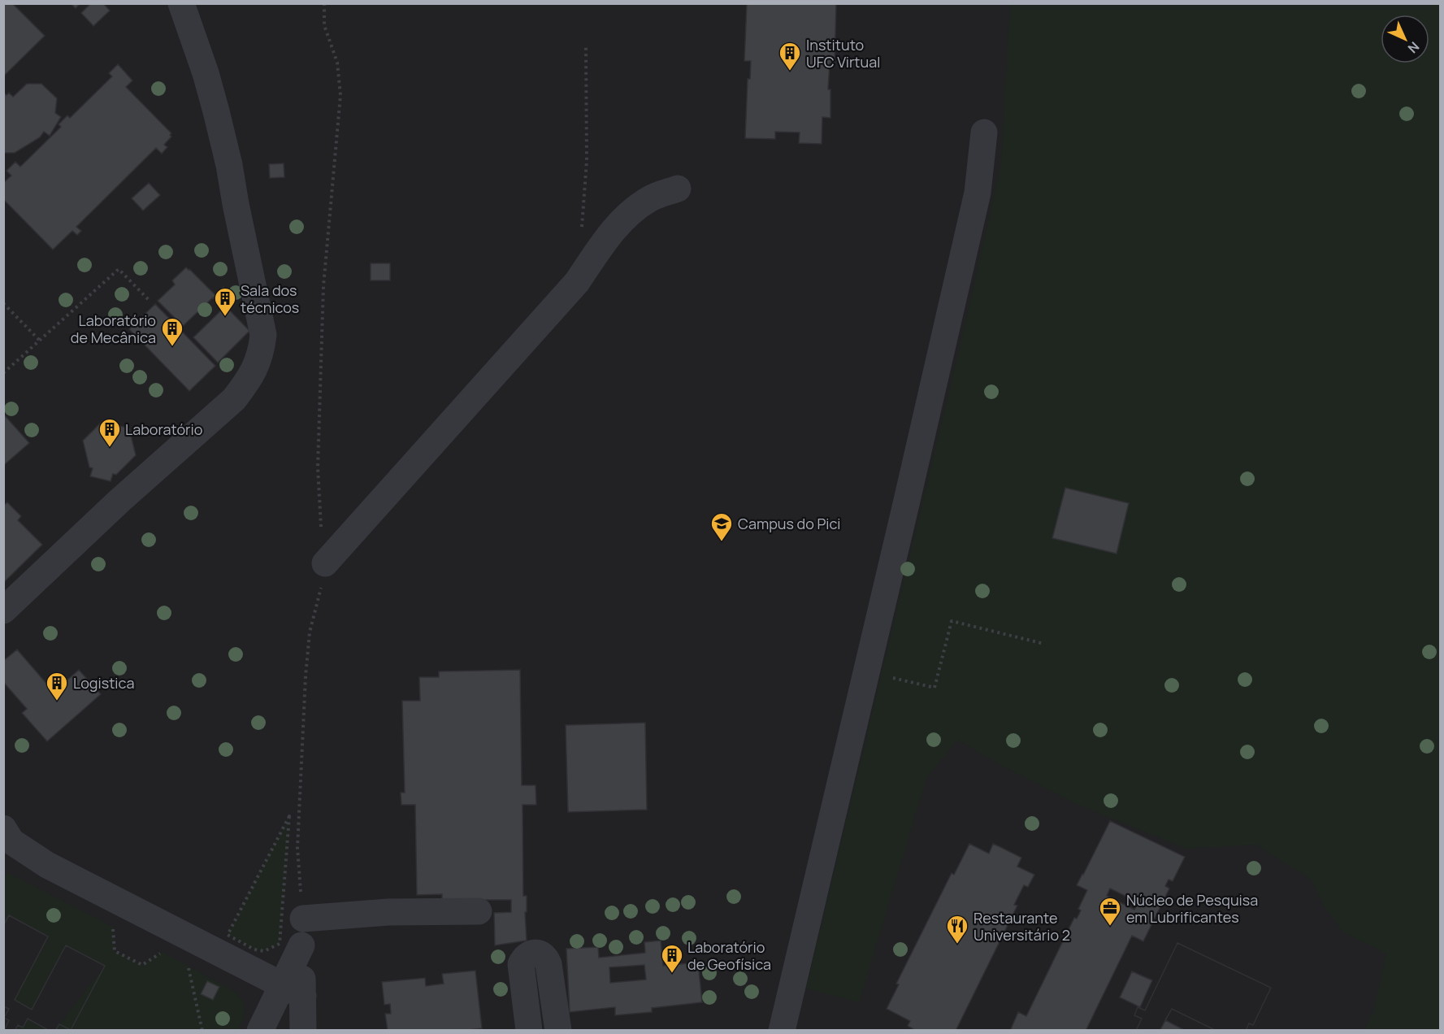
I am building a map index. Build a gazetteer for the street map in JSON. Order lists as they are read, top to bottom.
{
  "places": {
    "building": [
      "Instituto UFC Virtual",
      "Sala dos técnicos",
      "Laboratório de Mecânica",
      "Laboratório",
      "Logistica",
      "Laboratório de Geofísica"
    ],
    "school or university": ["Campus do Pici"],
    "office": ["Núcleo de Pesquisa em Lubrificantes"],
    "restaurant": ["Restaurante Universitário 2"]
  },
  "north": "bottom right"
}
